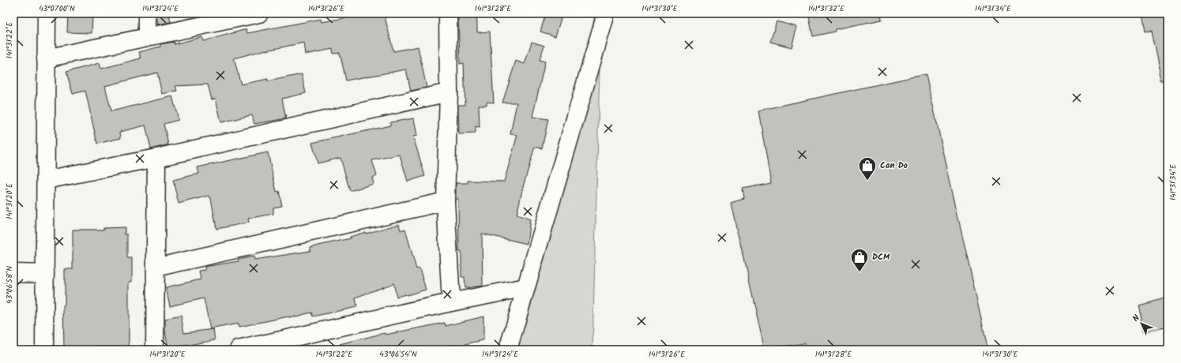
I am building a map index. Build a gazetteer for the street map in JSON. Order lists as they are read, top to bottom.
{
  "places": {
    "shop": ["Can Do", "DCM"]
  },
  "north": "top left",
  "coordinates": [
    "43°07'00\"N",
    "141°31'24\"E",
    "141°31'26\"E",
    "141°31'28\"E",
    "141°31'30\"E",
    "141°31'32\"E",
    "141°31'34\"E",
    "141°31'22\"E",
    "141°31'20\"E",
    "43°06'58\"N",
    "43°06'54\"N"
  ]
}
